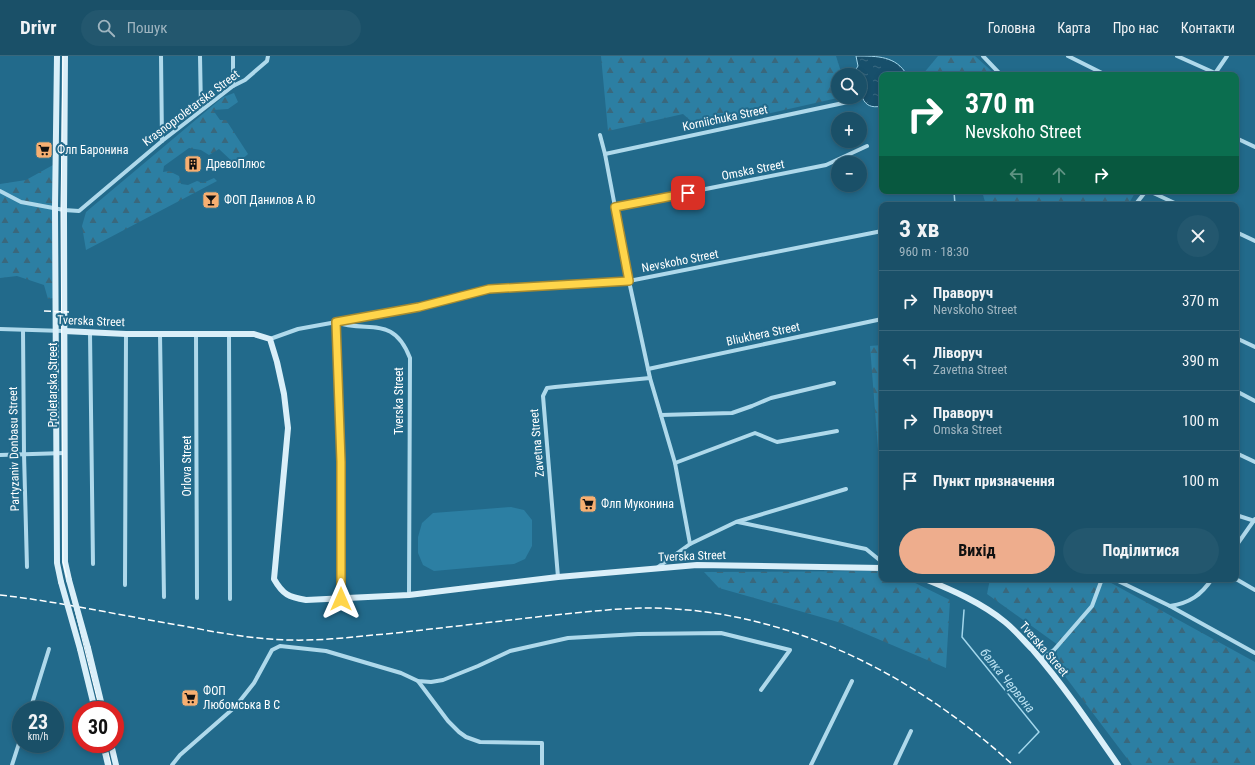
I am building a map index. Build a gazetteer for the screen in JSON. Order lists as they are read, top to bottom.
{
  "streets": {
    "main road": ["Tverska Street", "Proletarska Street"],
    "street": [
      "Krasnoproletarska Street",
      "Korniichuka Street",
      "Omska Street",
      "Nevskoho Street",
      "Bliukhera Street",
      "Zavetna Street",
      "Partyzaniv Donbasu Street",
      "Orlova Street"
    ]
  },
  "crossings": [
    ["Krasnoproletarska Street", "Proletarska Street"],
    ["Nevskoho Street", "Tverska Street"],
    ["Tverska Street", "Proletarska Street"],
    ["Tverska Street", "Zavetna Street"],
    ["Tverska Street", "Partyzaniv Donbasu Street"],
    ["Tverska Street", "Orlova Street"]
  ],
  "water": ["балка Червона"],
  "places": {
    "supermarket": ["Флп Баронина", "Флп Муконина", "ФОП Любомська В С"],
    "building": ["ДревоПлюс"],
    "bar": ["ФОП Данилов А Ю"]
  },
  "page": {
    "header": "Drivr",
    "search": "Пошук",
    "nav": [
      "Головна",
      "Карта",
      "Про нас",
      "Контакти"
    ],
    "map_buttons": ["+", "−"],
    "turn": ["370 m", "Nevskoho Street"],
    "heading": ["3 хв", "960 m · 18:30"],
    "list": [
      {
        "name": "Праворуч",
        "note": "Nevskoho Street",
        "value": "370 m"
      },
      {
        "name": "Ліворуч",
        "note": "Zavetna Street",
        "value": "390 m"
      },
      {
        "name": "Праворуч",
        "note": "Omska Street",
        "value": "100 m"
      },
      {
        "name": "Пункт призначення",
        "value": "100 m"
      }
    ],
    "buttons": ["Вихід", "Поділитися"],
    "speed": "23 km/h",
    "limit": "30"
  }
}
